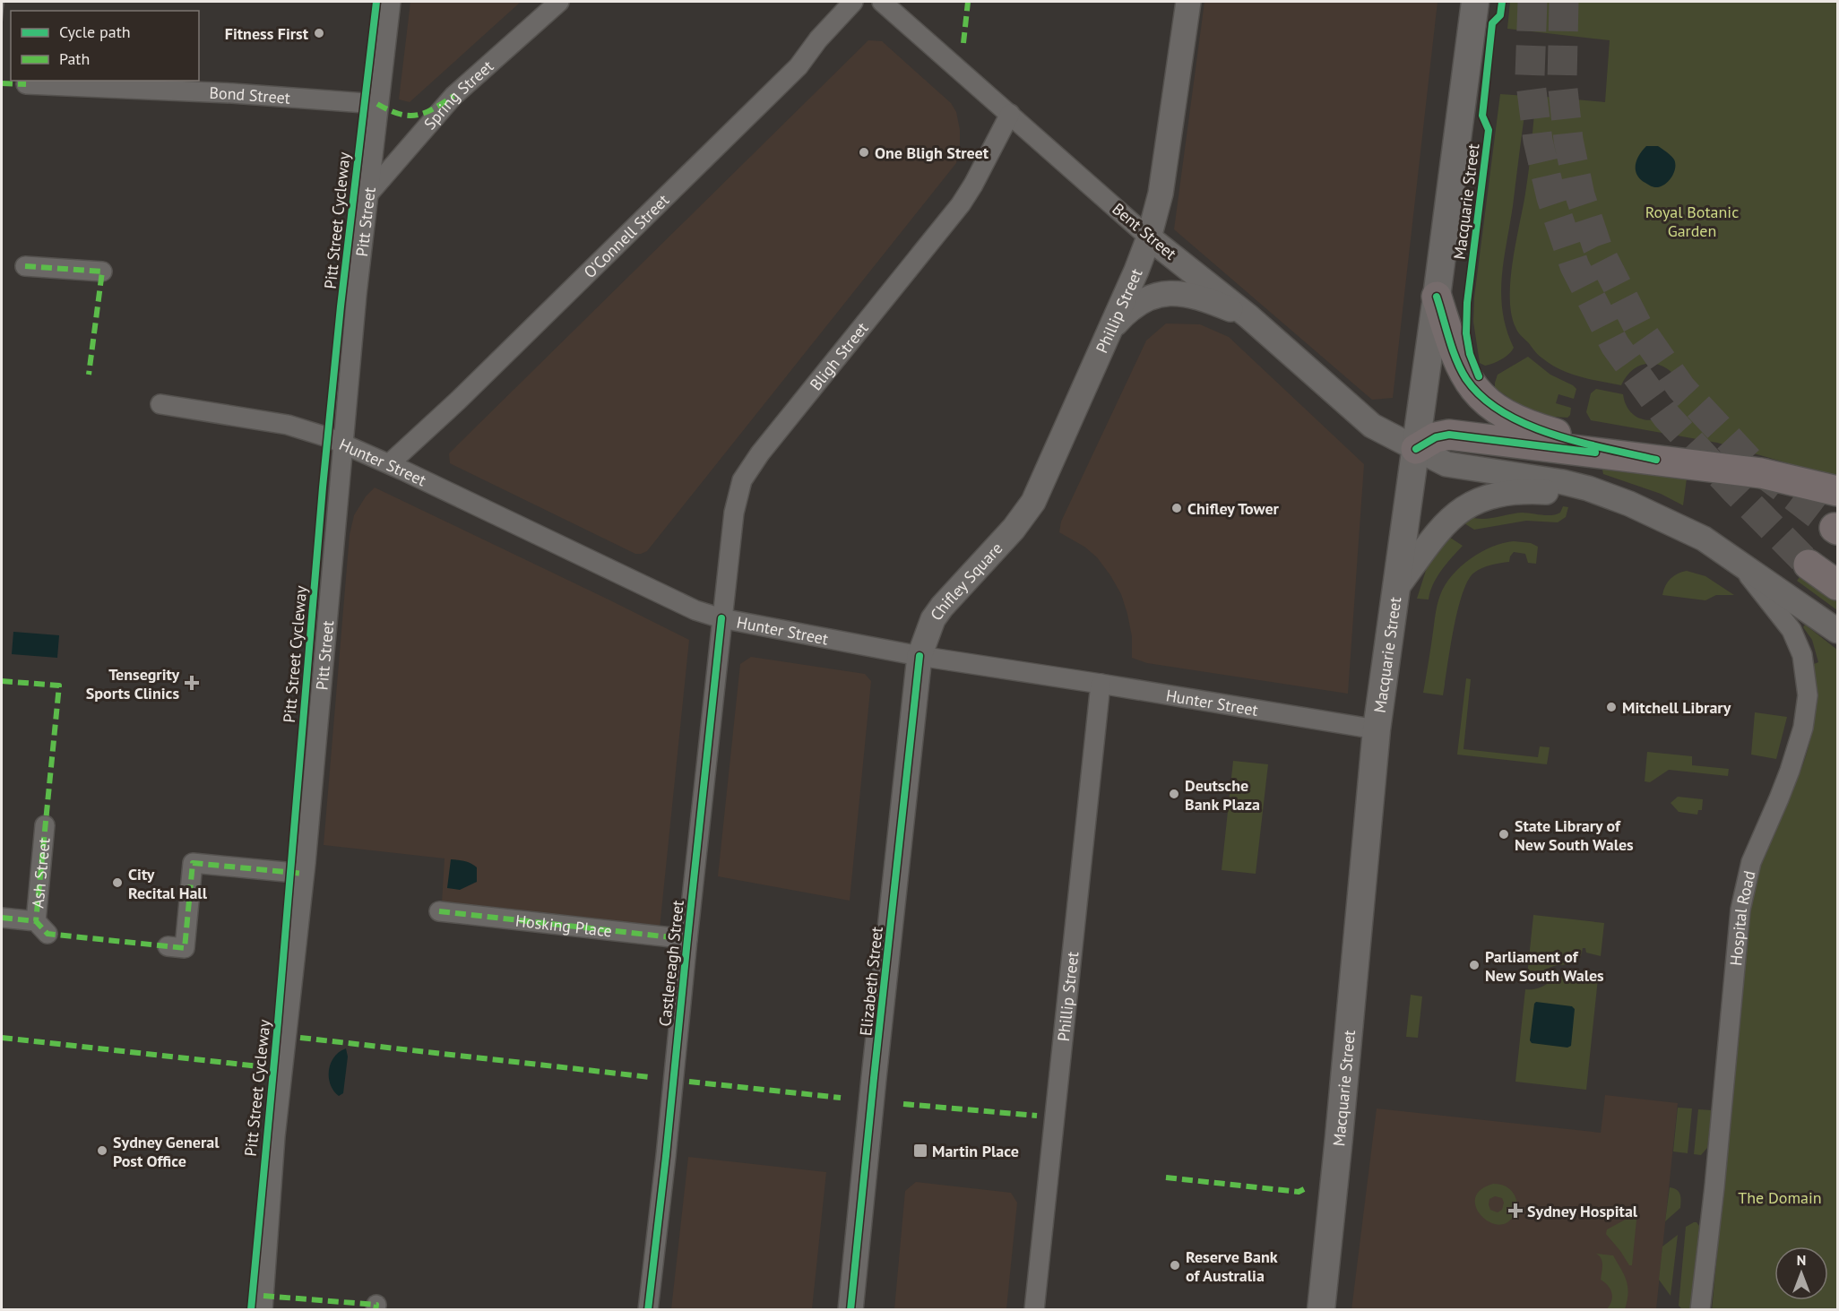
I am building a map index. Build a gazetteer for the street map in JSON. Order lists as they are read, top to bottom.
{
  "streets": {
    "main road": ["Macquarie Street"],
    "street": [
      "Bond Street",
      "Spring Street",
      "Pitt Street",
      "Bent Street",
      "O'Connell Street",
      "Phillip Street",
      "Bligh Street",
      "Hunter Street",
      "Chifley Square",
      "Ash Street",
      "Hospital Road",
      "Hosking Place",
      "Castlereagh Street",
      "Elizabeth Street"
    ],
    "cycle path": ["Pitt Street Cycleway"]
  },
  "crossings": [
    ["Bond Street", "Pitt Street"],
    ["Spring Street", "Pitt Street"],
    ["Macquarie Street", "Bent Street"],
    ["Macquarie Street", "Hunter Street"],
    ["Pitt Street", "Hunter Street"],
    ["Bent Street", "Phillip Street"],
    ["Bent Street", "Bligh Street"],
    ["O'Connell Street", "Hunter Street"],
    ["Phillip Street", "Hunter Street"],
    ["Phillip Street", "Chifley Square"],
    ["Bligh Street", "Hunter Street"],
    ["Bligh Street", "Castlereagh Street"],
    ["Hunter Street", "Chifley Square"],
    ["Hunter Street", "Castlereagh Street"],
    ["Hunter Street", "Elizabeth Street"],
    ["Chifley Square", "Elizabeth Street"],
    ["Hosking Place", "Castlereagh Street"]
  ],
  "parks": ["Royal Botanic Garden", "The Domain"],
  "places": {
    "other": [
      "Fitness First",
      "One Bligh Street",
      "Chifley Tower",
      "Mitchell Library",
      "Deutsche Bank Plaza",
      "State Library of New South Wales",
      "City Recital Hall",
      "Parliament of New South Wales",
      "Sydney General Post Office",
      "Reserve Bank of Australia"
    ],
    "health": ["Tensegrity Sports Clinics", "Sydney Hospital"],
    "transit": ["Martin Place"]
  },
  "legend": ["Cycle path", "Path"],
  "north": "top"
}
